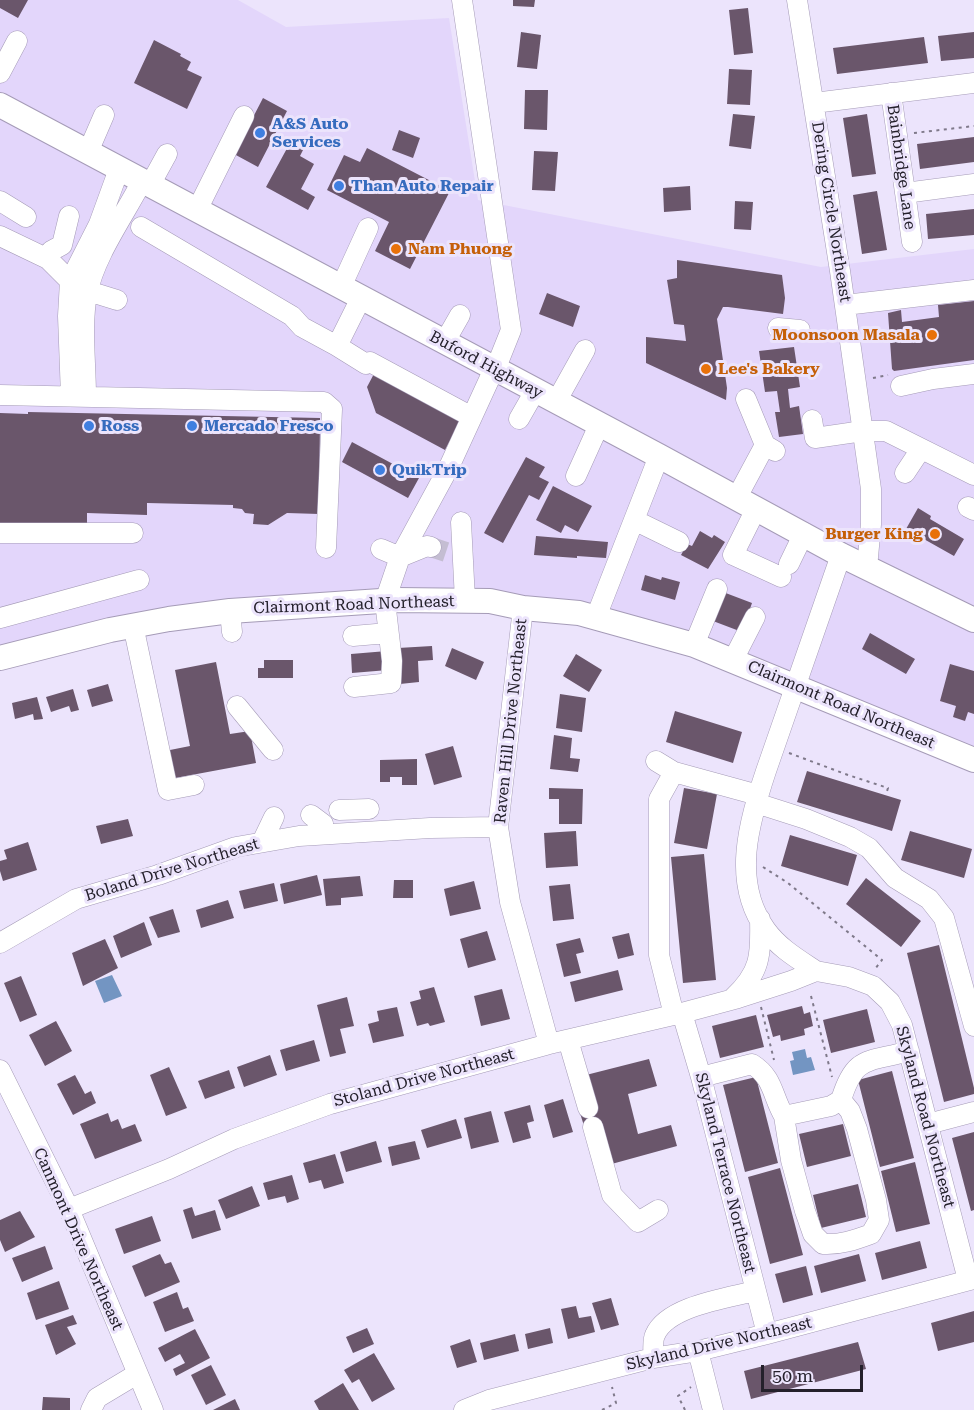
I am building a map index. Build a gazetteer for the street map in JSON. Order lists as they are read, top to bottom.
{
  "streets": {
    "main road": ["Buford Highway", "Clairmont Road Northeast"],
    "street": [
      "Bainbridge Lane",
      "Dering Circle Northeast",
      "Raven Hill Drive Northeast",
      "Boland Drive Northeast",
      "Stoland Drive Northeast",
      "Skyland Road Northeast",
      "Skyland Terrace Northeast",
      "Canmont Drive Northeast",
      "Skyland Drive Northeast"
    ]
  },
  "crossings": [
    ["Dering Circle Northeast", "Buford Highway"],
    ["Buford Highway", "Skyland Road Northeast"],
    ["Clairmont Road Northeast", "Raven Hill Drive Northeast"],
    ["Clairmont Road Northeast", "Skyland Road Northeast"],
    ["Raven Hill Drive Northeast", "Boland Drive Northeast"],
    ["Raven Hill Drive Northeast", "Stoland Drive Northeast"],
    ["Stoland Drive Northeast", "Skyland Road Northeast"],
    ["Stoland Drive Northeast", "Skyland Terrace Northeast"],
    ["Stoland Drive Northeast", "Canmont Drive Northeast"],
    ["Skyland Road Northeast", "Skyland Drive Northeast"],
    ["Skyland Terrace Northeast", "Skyland Drive Northeast"]
  ],
  "places": [
    "A&S Auto Services",
    "Than Auto Repair",
    "Nam Phuong",
    "Moonsoon Masala",
    "Lee's Bakery",
    "Ross",
    "Mercado Fresco",
    "QuikTrip",
    "Burger King"
  ],
  "scale_bar": "50 m"
}
